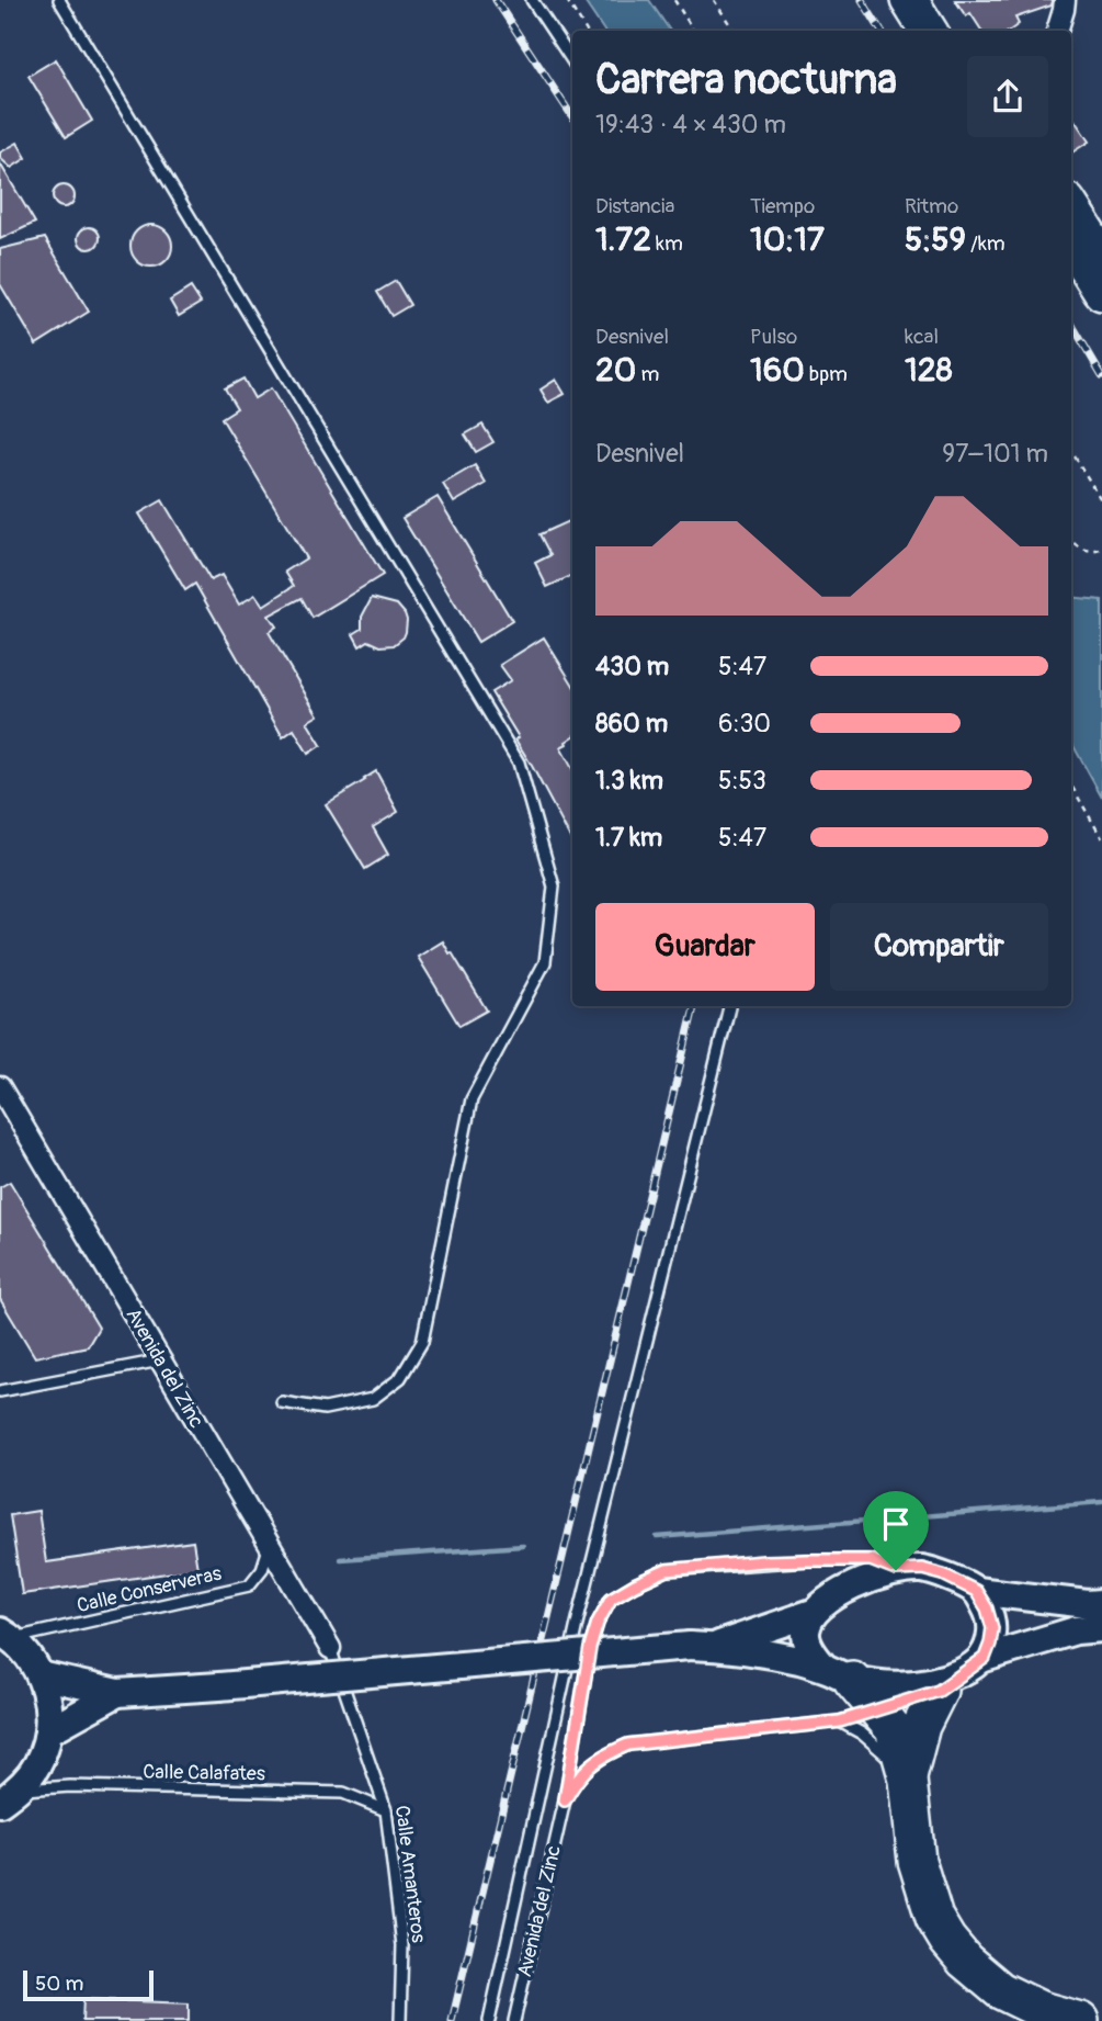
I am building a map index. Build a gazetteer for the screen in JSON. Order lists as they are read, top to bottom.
{
  "streets": {
    "street": ["Avenida del Zinc"],
    "lane": ["Calle Conserveras", "Calle Calafates", "Calle Amanteros"]
  },
  "crossings": [
    ["Avenida del Zinc", "Calle Conserveras"],
    ["Avenida del Zinc", "Calle Amanteros"],
    ["Calle Calafates", "Calle Amanteros"]
  ],
  "scale_bar": "50 m",
  "page": {
    "heading": ["Carrera nocturna", "19:43 · 4 × 430 m"],
    "stats": [
      ["Distancia", "1.72 km"],
      ["Tiempo", "10:17"],
      ["Ritmo", "5:59 /km"],
      ["Desnivel", "20 m"],
      ["Pulso", "160 bpm"],
      ["kcal", "128"]
    ],
    "chart": ["Desnivel", "97–101 m"],
    "list": [
      {
        "name": "430 m",
        "note": "5:47"
      },
      {
        "name": "860 m",
        "note": "6:30"
      },
      {
        "name": "1.3 km",
        "note": "5:53"
      },
      {
        "name": "1.7 km",
        "note": "5:47"
      }
    ],
    "buttons": ["Guardar", "Compartir"],
    "scale": "50 m"
  }
}
